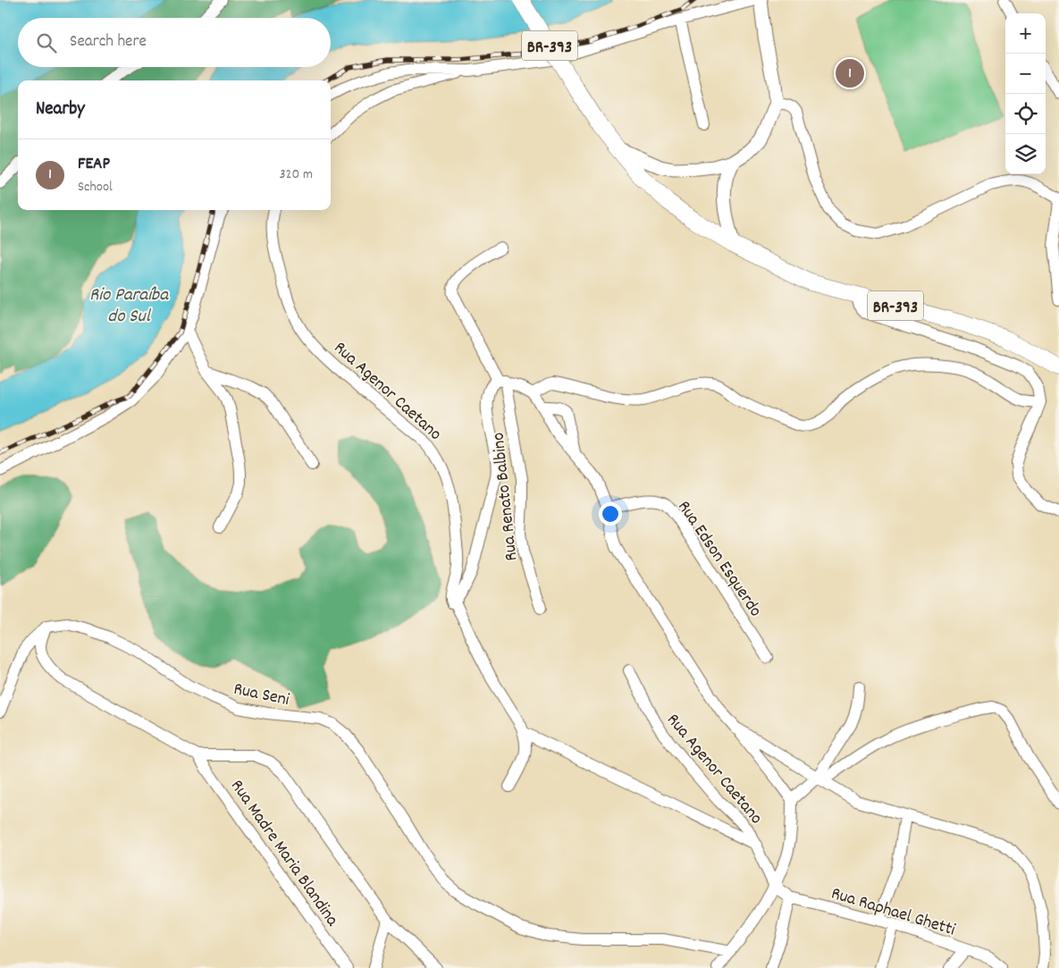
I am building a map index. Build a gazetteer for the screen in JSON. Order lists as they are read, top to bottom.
{
  "streets": {
    "highway": ["BR-393"],
    "street": [
      "Rua Agenor Caetano",
      "Rua Renato Balbino",
      "Rua Edson Esquerdo",
      "Rua Seni",
      "Rua Madre Maria Blandina",
      "Rua Raphael Ghetti"
    ]
  },
  "crossings": [
    ["Rua Agenor Caetano", "Rua Raphael Ghetti"],
    ["Rua Seni", "Rua Madre Maria Blandina"]
  ],
  "water": ["Rio Paraíba do Sul"],
  "page": {
    "map_buttons": ["+", "−"],
    "search": "Search here",
    "pins": "1",
    "heading": "Nearby",
    "list": [
      {
        "mark": "1",
        "name": "FEAP",
        "note": "School",
        "value": "320 m"
      }
    ]
  }
}
